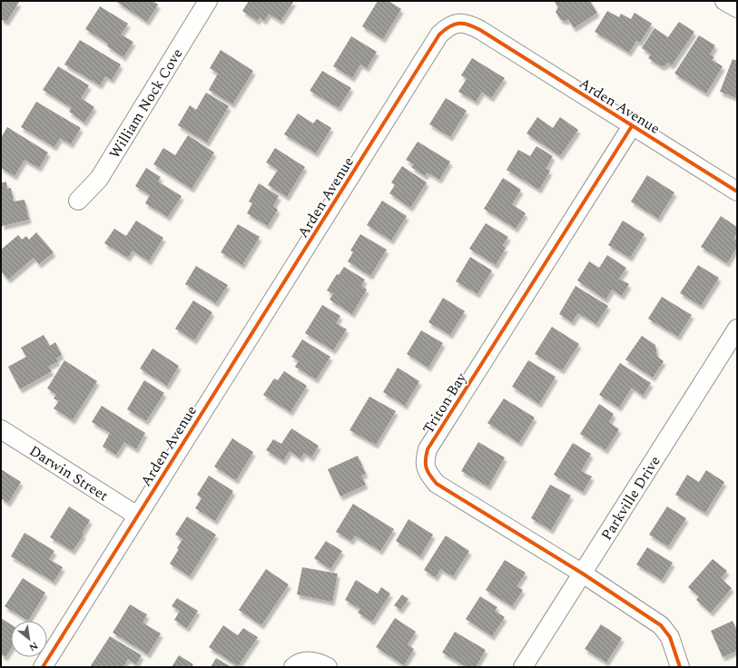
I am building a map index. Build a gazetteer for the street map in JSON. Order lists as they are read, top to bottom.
{
  "streets": {
    "street": [
      "William Nock Cove",
      "Arden Avenue",
      "Triton Bay",
      "Darwin Street",
      "Parkville Drive"
    ]
  },
  "crossings": [
    ["Arden Avenue", "Triton Bay"],
    ["Arden Avenue", "Darwin Street"],
    ["Triton Bay", "Parkville Drive"]
  ],
  "north": "bottom right"
}
